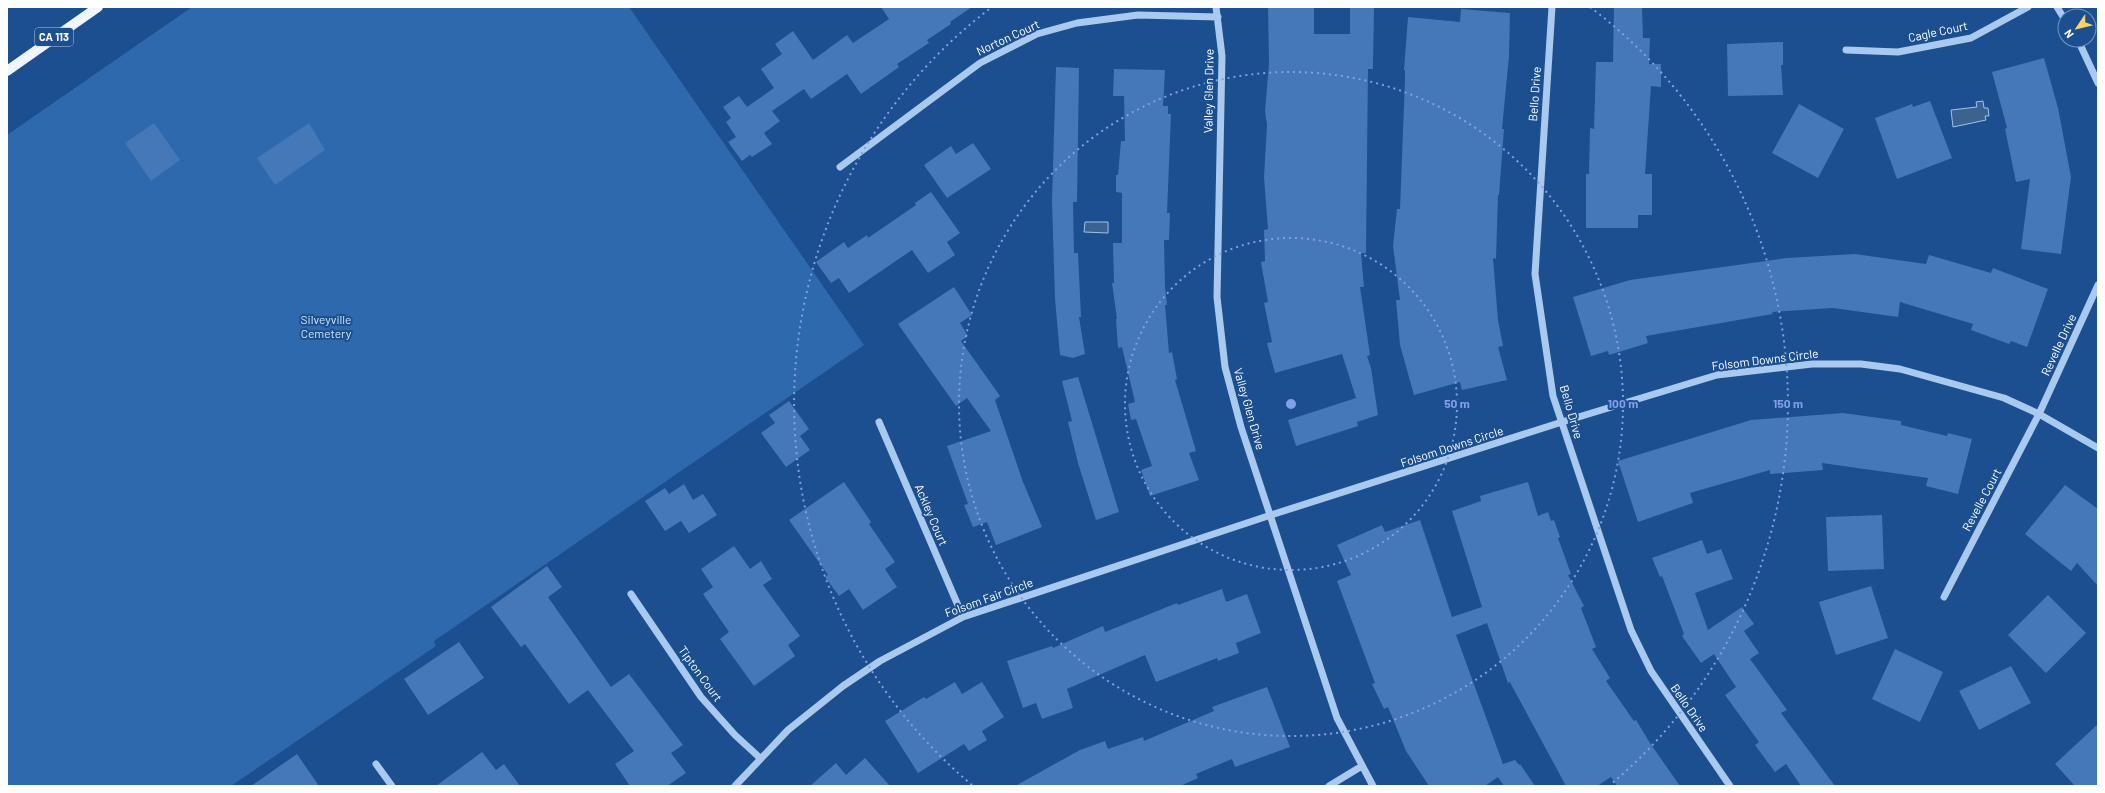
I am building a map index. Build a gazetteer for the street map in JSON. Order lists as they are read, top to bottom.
{
  "streets": {
    "main road": ["CA 113"],
    "street": [
      "Cagle Court",
      "Norton Court",
      "Valley Glen Drive",
      "Bello Drive",
      "Revelle Drive",
      "Folsom Downs Circle",
      "Revelle Court",
      "Ackley Court",
      "Folsom Fair Circle",
      "Tipton Court"
    ]
  },
  "crossings": [
    ["Norton Court", "Valley Glen Drive"],
    ["Valley Glen Drive", "Folsom Downs Circle"],
    ["Valley Glen Drive", "Folsom Fair Circle"],
    ["Bello Drive", "Folsom Downs Circle"],
    ["Revelle Drive", "Folsom Downs Circle"],
    ["Revelle Drive", "Revelle Court"],
    ["Folsom Downs Circle", "Revelle Court"],
    ["Folsom Downs Circle", "Folsom Fair Circle"],
    ["Ackley Court", "Folsom Fair Circle"],
    ["Folsom Fair Circle", "Tipton Court"]
  ],
  "parks": ["Silveyville Cemetery"],
  "north": "bottom left",
  "rings": ["50 m", "100 m", "150 m"]
}
